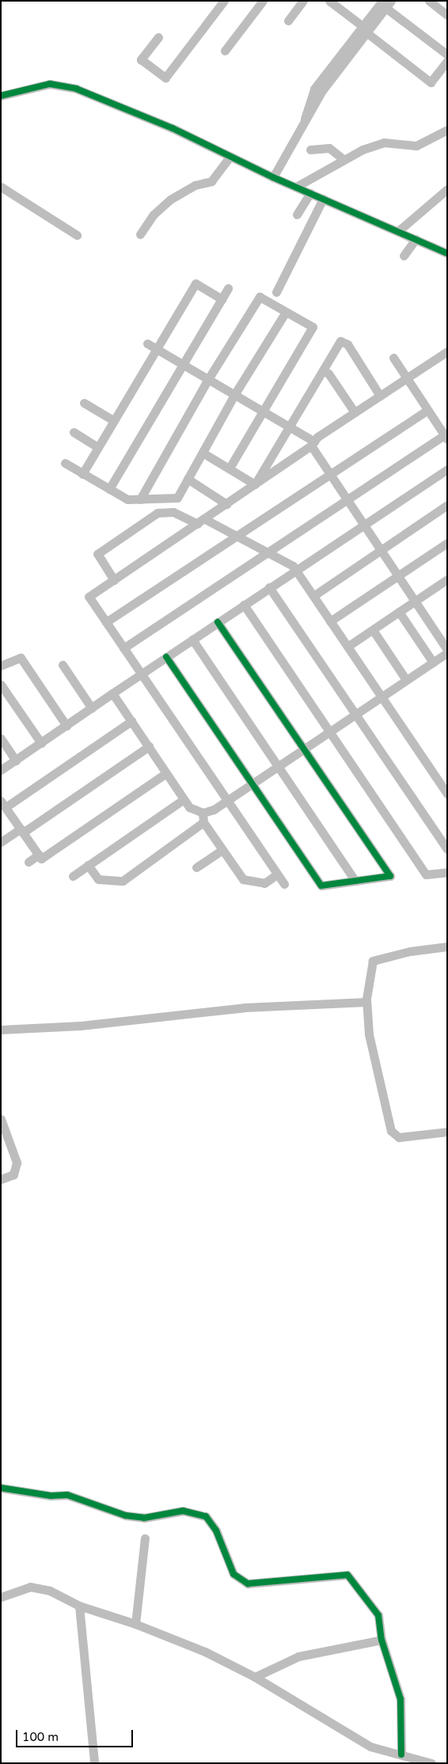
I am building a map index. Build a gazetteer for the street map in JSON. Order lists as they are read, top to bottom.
{
  "scale_bar": "100 m"
}
